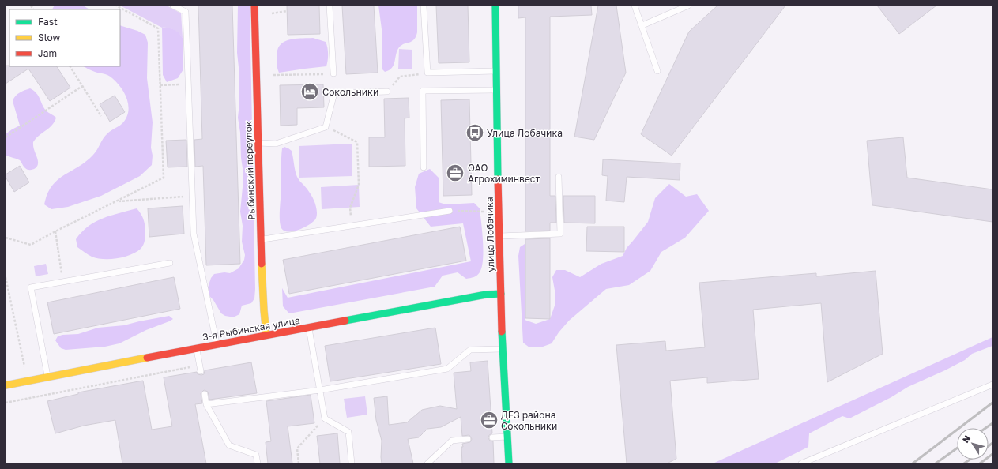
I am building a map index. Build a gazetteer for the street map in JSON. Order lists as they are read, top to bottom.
{
  "streets": {
    "street": ["Рыбинский переулок", "улица Лобачика", "3-я Рыбинская улица"]
  },
  "crossings": [
    ["Рыбинский переулок", "3-я Рыбинская улица"],
    ["улица Лобачика", "3-я Рыбинская улица"]
  ],
  "places": {
    "hotel": ["Сокольники"],
    "bus stop": ["Улица Лобачика"],
    "office": ["ОАО Агрохиминвест", "ДЕЗ района Сокольники"]
  },
  "legend": ["Fast", "Slow", "Jam"],
  "north": "top left"
}
